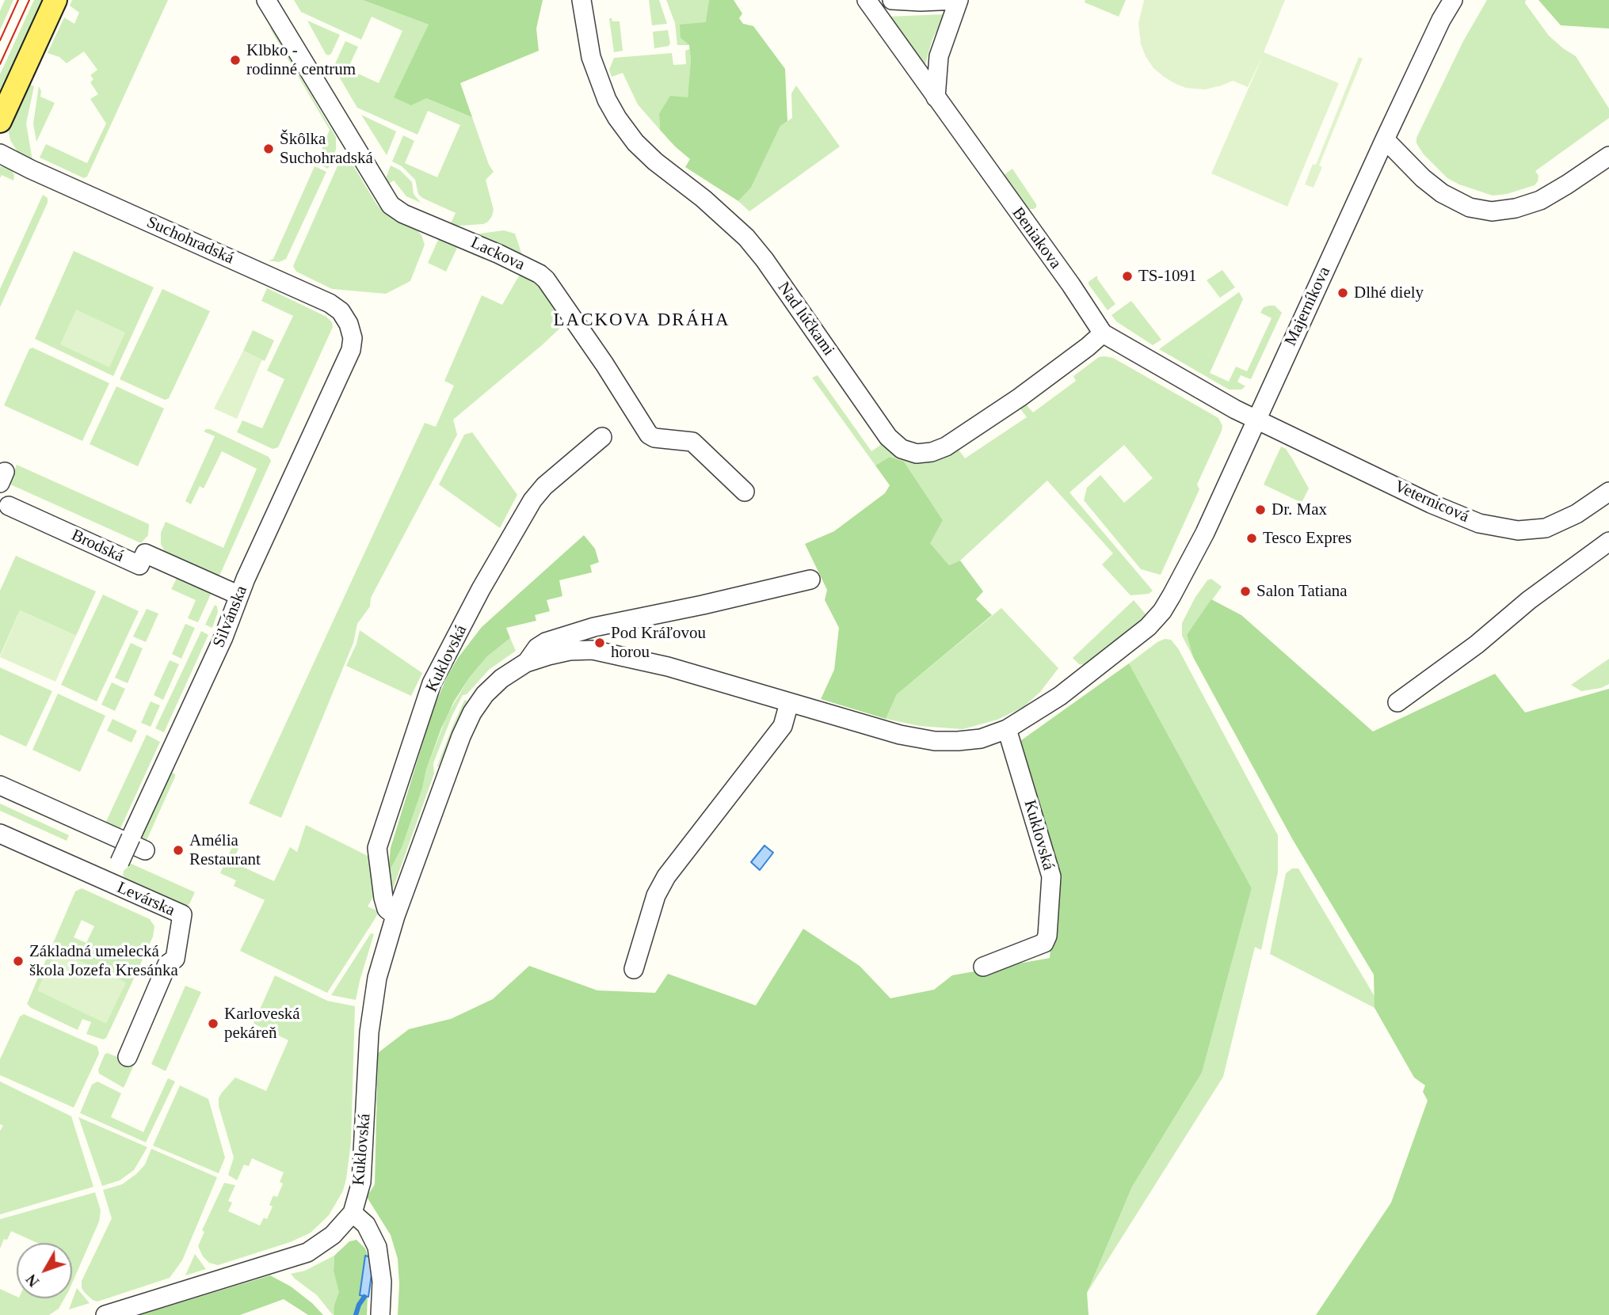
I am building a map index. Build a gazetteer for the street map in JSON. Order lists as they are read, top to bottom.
{
  "streets": {
    "street": [
      "Beniakova",
      "Suchohradská",
      "Lackova",
      "Majerníkova",
      "Nad lúčkami",
      "Veternicová",
      "Brodská",
      "Silvánska",
      "Kuklovská",
      "Levárska"
    ]
  },
  "crossings": [
    ["Beniakova", "Majerníkova"],
    ["Beniakova", "Nad lúčkami"],
    ["Beniakova", "Veternicová"],
    ["Suchohradská", "Silvánska"],
    ["Majerníkova", "Veternicová"],
    ["Majerníkova", "Kuklovská"],
    ["Brodská", "Silvánska"],
    ["Silvánska", "Levárska"]
  ],
  "districts": ["LACKOVA DRÁHA"],
  "places": [
    "Klbko - rodinné centrum",
    "Škôlka Suchohradská",
    "TS-1091",
    "Dlhé diely",
    "Dr. Max",
    "Tesco Expres",
    "Salon Tatiana",
    "Pod Kráľovou horou",
    "Amélia Restaurant",
    "Základná umelecká škola Jozefa Kresánka",
    "Karloveská pekáreň"
  ],
  "north": "bottom left"
}
